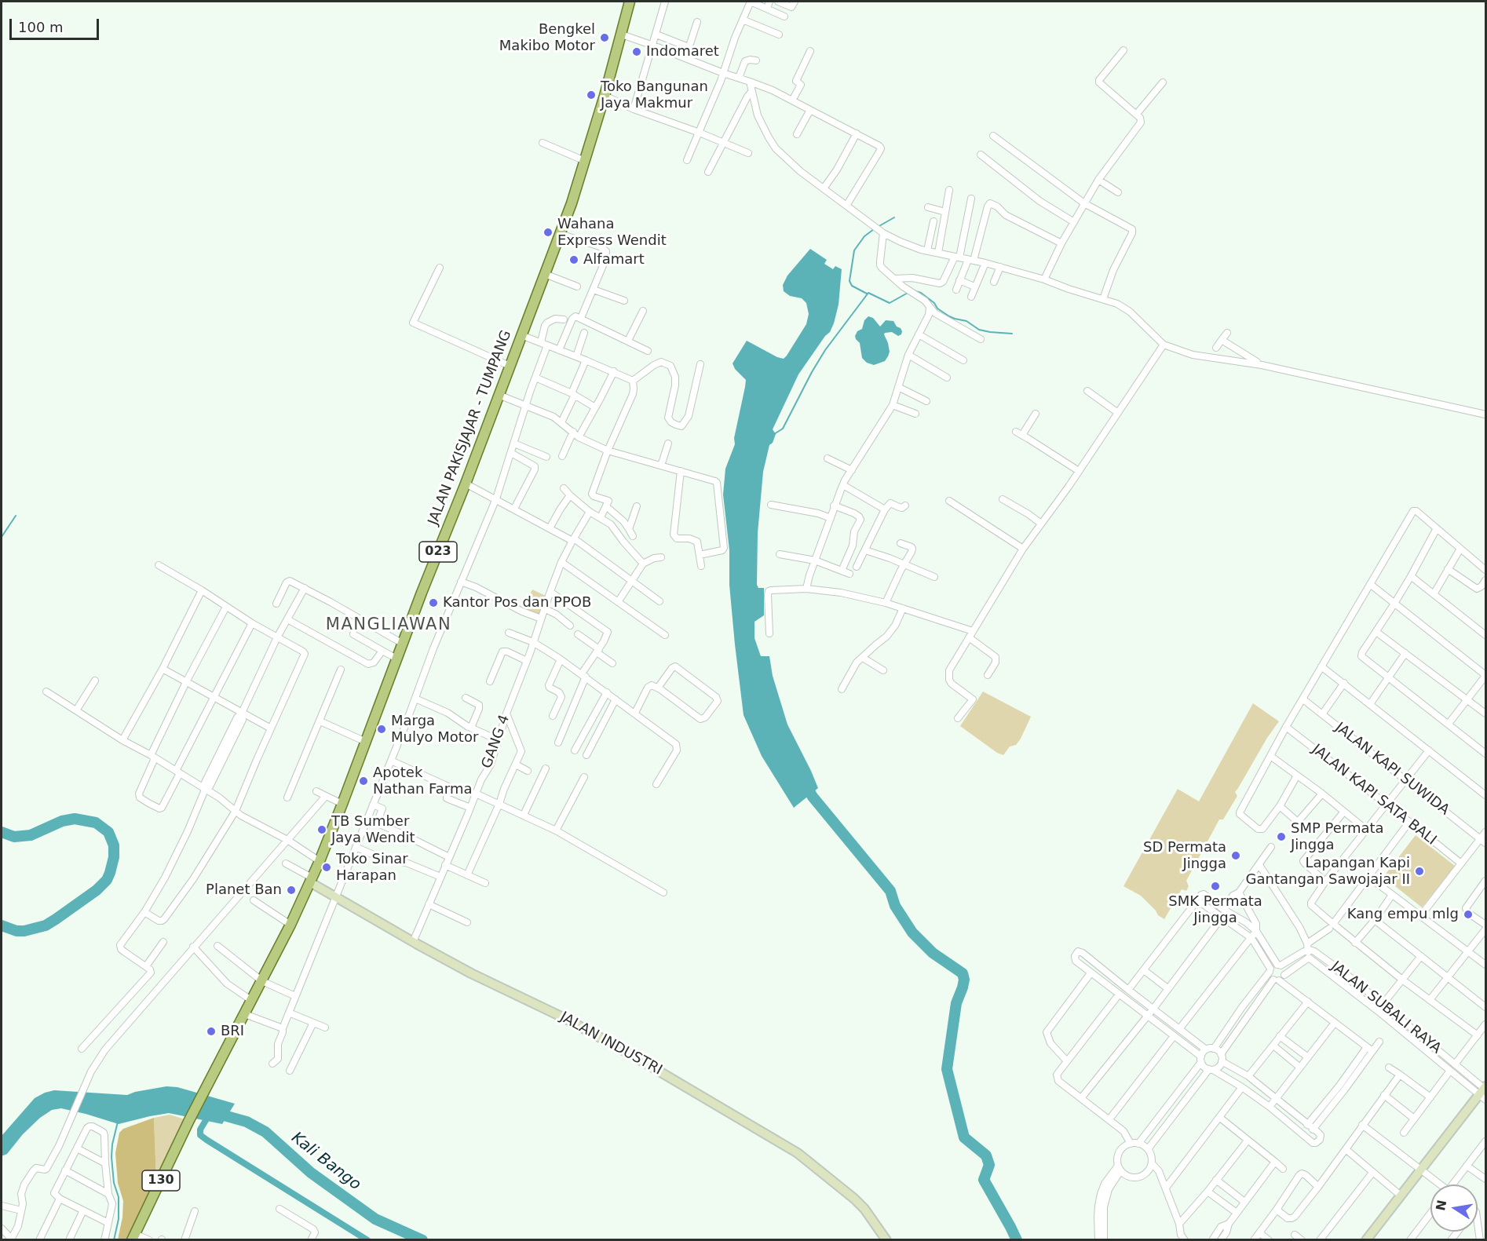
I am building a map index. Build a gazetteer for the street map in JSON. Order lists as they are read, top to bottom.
{
  "streets": {
    "main road": ["JALAN PAKISJAJAR - TUMPANG", "023", "130"],
    "street": [
      "GANG 4",
      "JALAN KAPI SUWIDA",
      "JALAN KAPI SATA BALI",
      "JALAN SUBALI RAYA",
      "JALAN INDUSTRI"
    ]
  },
  "crossings": [
    ["JALAN PAKISJAJAR - TUMPANG", "JALAN INDUSTRI"],
    ["JALAN PAKISJAJAR - TUMPANG", "130"],
    ["GANG 4", "JALAN INDUSTRI"]
  ],
  "districts": ["MANGLIAWAN"],
  "water": ["Kali Bango"],
  "places": [
    "Bengkel Makibo Motor",
    "Indomaret",
    "Toko Bangunan Jaya Makmur",
    "Wahana Express Wendit",
    "Alfamart",
    "Kantor Pos dan PPOB",
    "Marga Mulyo Motor",
    "Apotek Nathan Farma",
    "TB Sumber Jaya Wendit",
    "SMP Permata Jingga",
    "SD Permata Jingga",
    "Toko Sinar Harapan",
    "Lapangan Kapi Gantangan Sawojajar II",
    "SMK Permata Jingga",
    "Planet Ban",
    "Kang empu mlg",
    "BRI"
  ],
  "scale_bar": "100 m",
  "north": "left"
}
